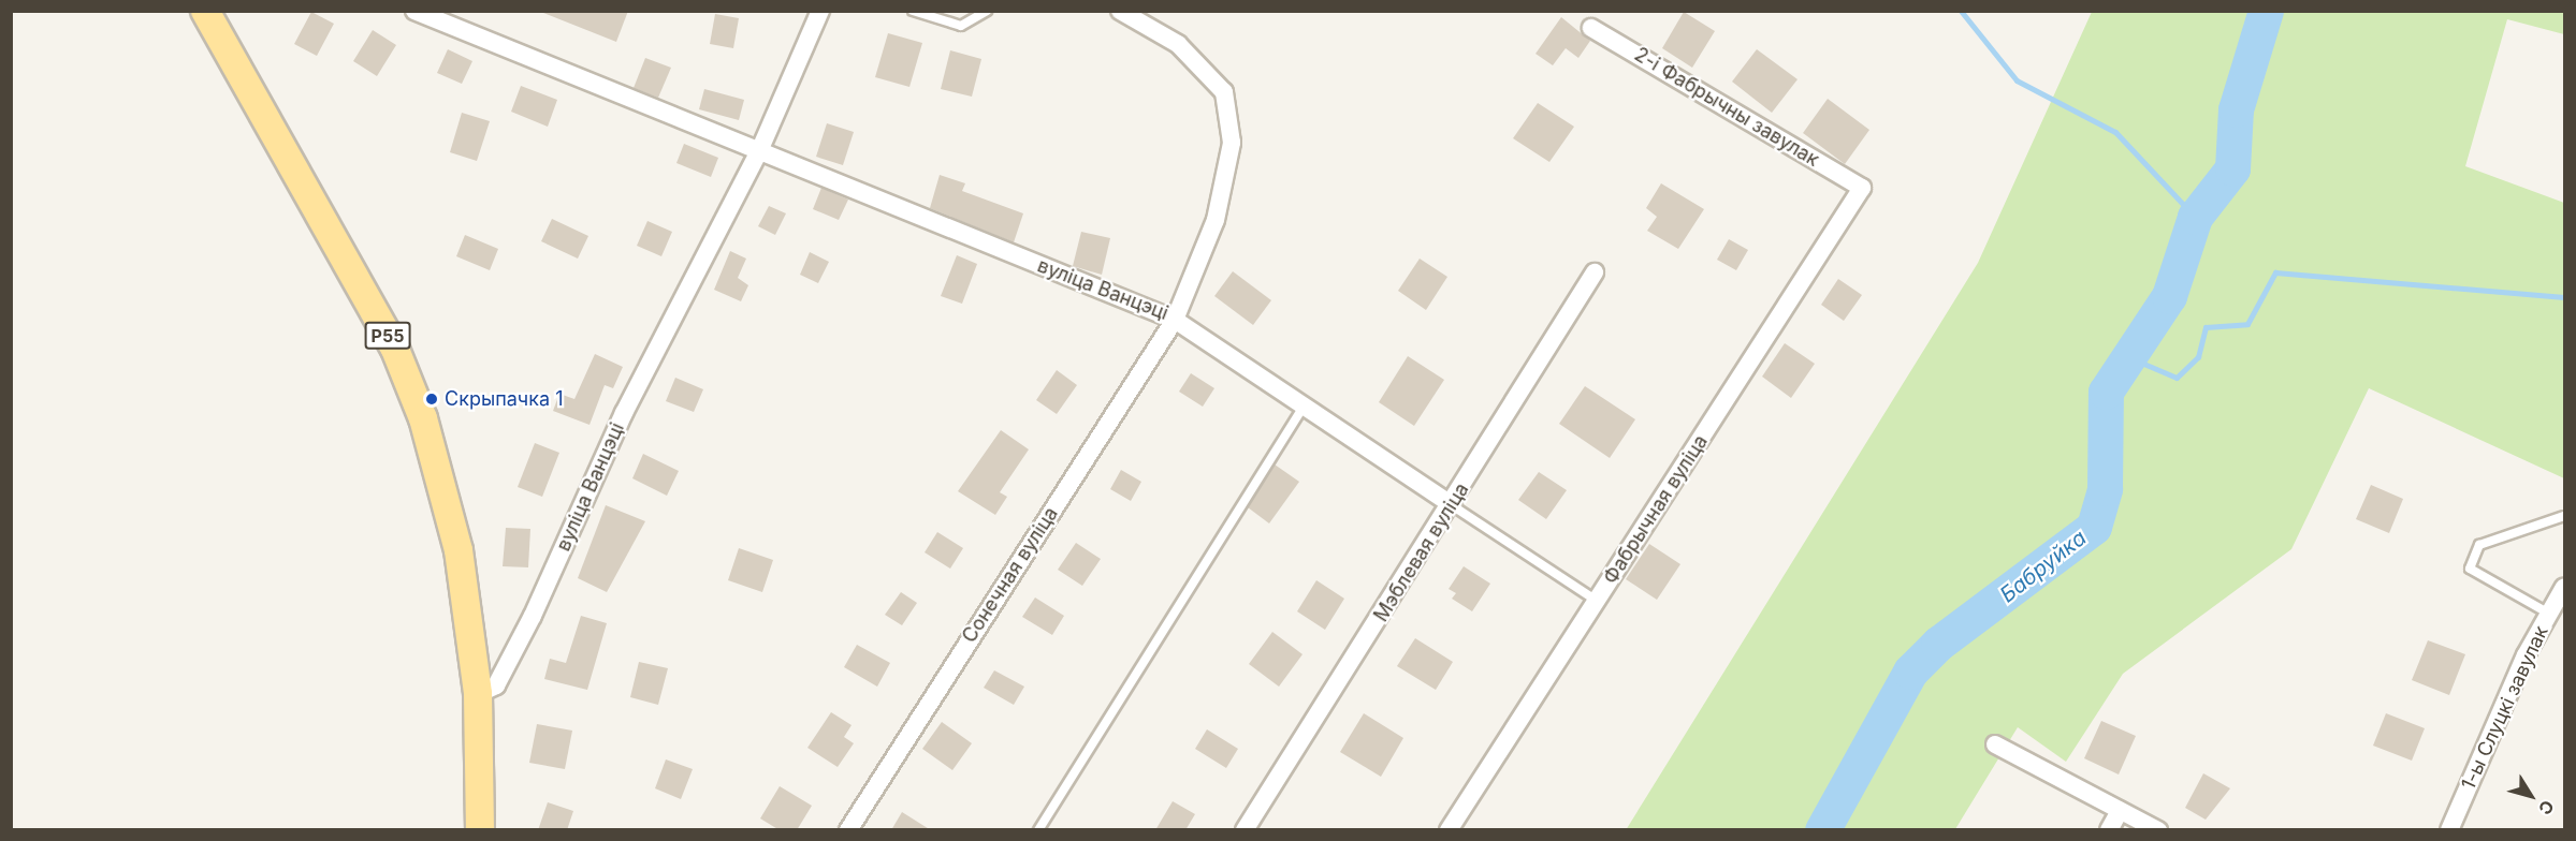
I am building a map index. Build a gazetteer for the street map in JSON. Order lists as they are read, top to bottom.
{
  "streets": {
    "main road": ["Р55"],
    "street": [
      "2-і Фабрычны завулак",
      "вуліца Ванцэці",
      "Фабрычная вуліца",
      "Мэблевая вуліца",
      "Сонечная вуліца",
      "1-ы Слуцкі завулак"
    ]
  },
  "crossings": [
    ["2-і Фабрычны завулак", "Фабрычная вуліца"],
    ["вуліца Ванцэці", "Р55"],
    ["вуліца Ванцэці", "Сонечная вуліца"]
  ],
  "water": ["Бабруйка"],
  "places": ["Скрыпачка 1"],
  "north": "bottom right"
}
